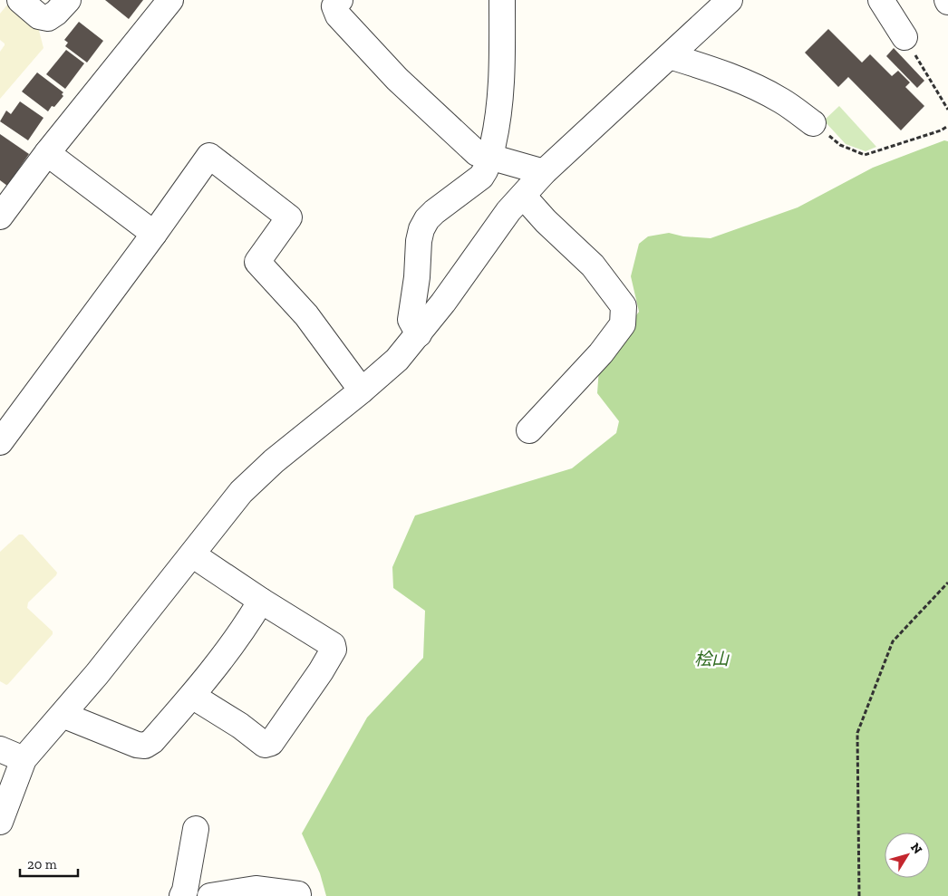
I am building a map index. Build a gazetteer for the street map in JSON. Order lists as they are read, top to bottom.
{
  "parks": ["桧山"],
  "scale_bar": "20 m",
  "north": "top right"
}
